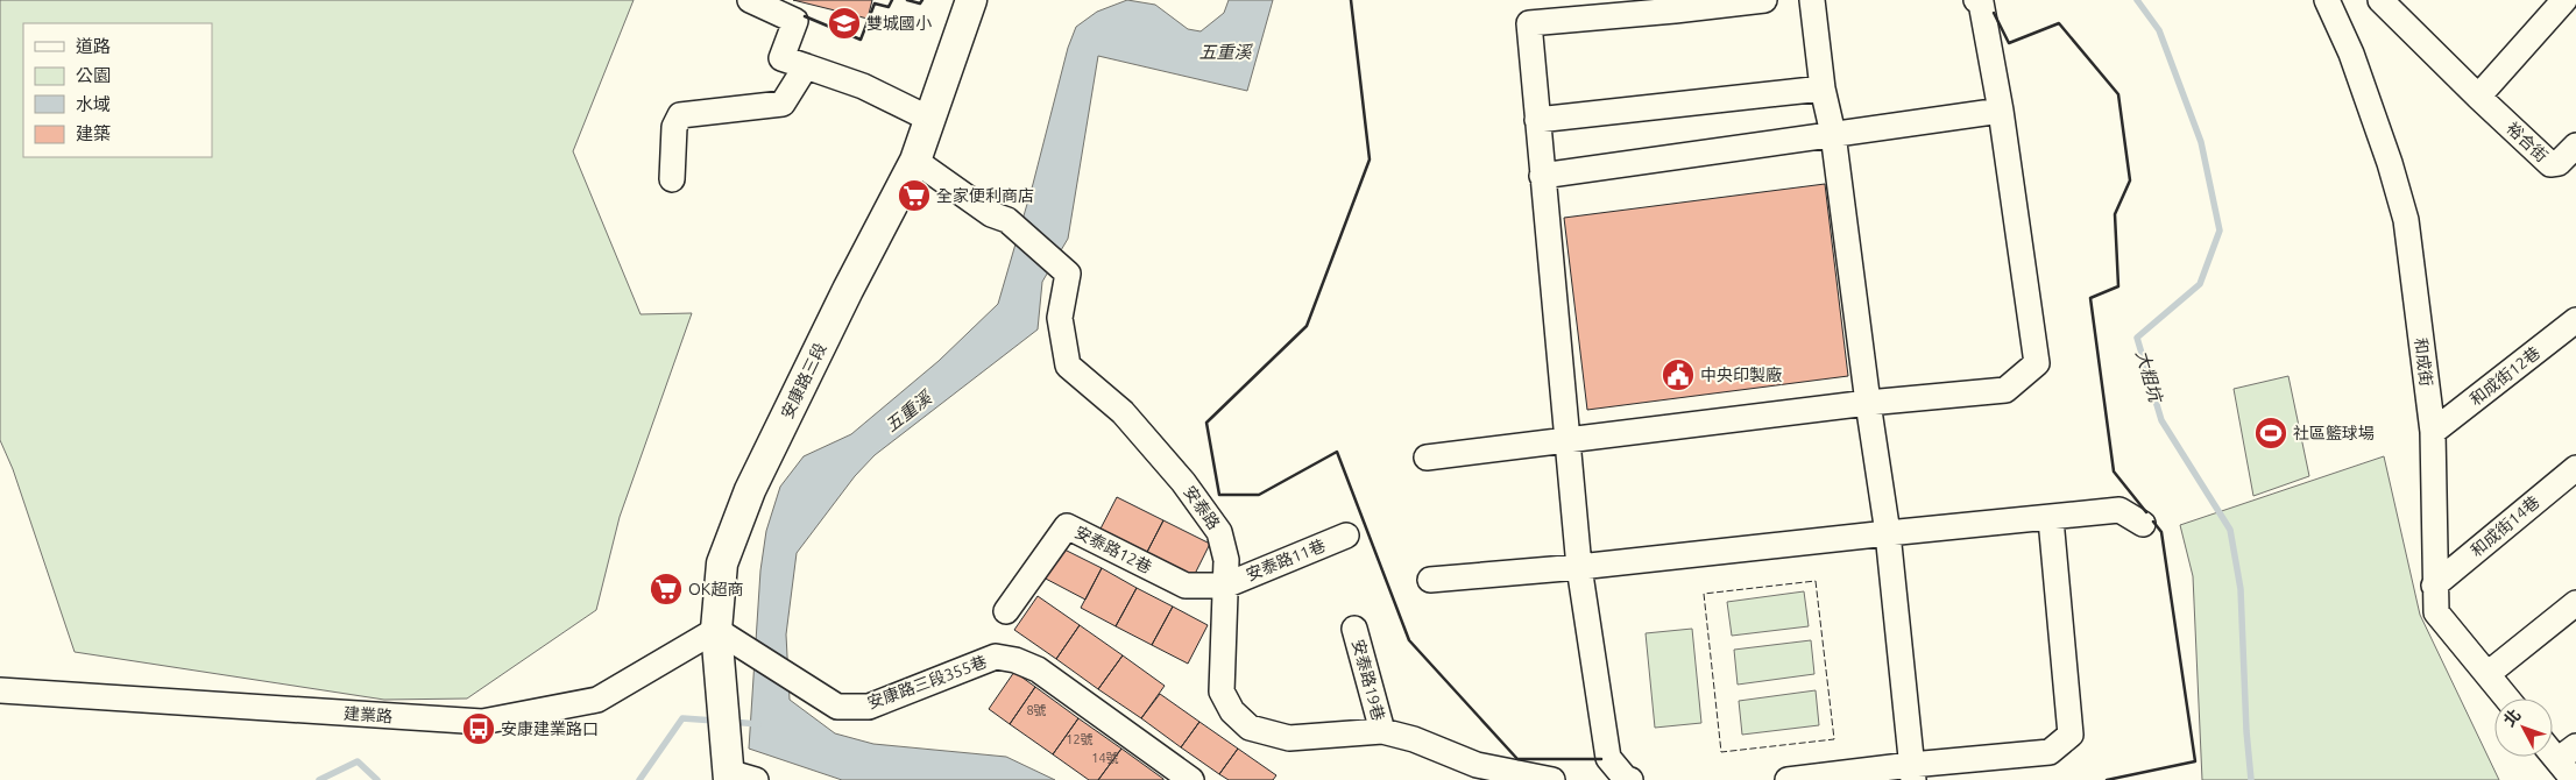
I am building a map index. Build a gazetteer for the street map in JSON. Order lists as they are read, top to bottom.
{
  "streets": {
    "main road": ["安康路三段"],
    "street": [
      "裕合街",
      "和成街",
      "和成街12巷",
      "安泰路",
      "和成街14巷",
      "安泰路12巷",
      "安泰路11巷",
      "安泰路19巷",
      "安康路三段355巷",
      "建業路"
    ]
  },
  "crossings": [
    ["和成街", "和成街12巷"],
    ["和成街", "和成街14巷"],
    ["安康路三段", "安泰路"],
    ["安康路三段", "安康路三段355巷"],
    ["安康路三段", "建業路"],
    ["安泰路", "安泰路12巷"],
    ["安泰路", "安泰路11巷"],
    ["安泰路", "安泰路19巷"],
    ["安泰路12巷", "安泰路11巷"],
    ["安康路三段355巷", "建業路"]
  ],
  "water": ["五重溪", "大粗坑"],
  "places": {
    "school or university": ["雙城國小"],
    "supermarket": ["全家便利商店", "OK超商"],
    "public building": ["中央印製廠"],
    "sports": ["社區籃球場"],
    "bus stop": ["安康建業路口"]
  },
  "house_numbers": ["8號", "12號", "14號"],
  "legend": [
    "道路",
    "公園",
    "水域",
    "建築"
  ],
  "north": "top left"
}
